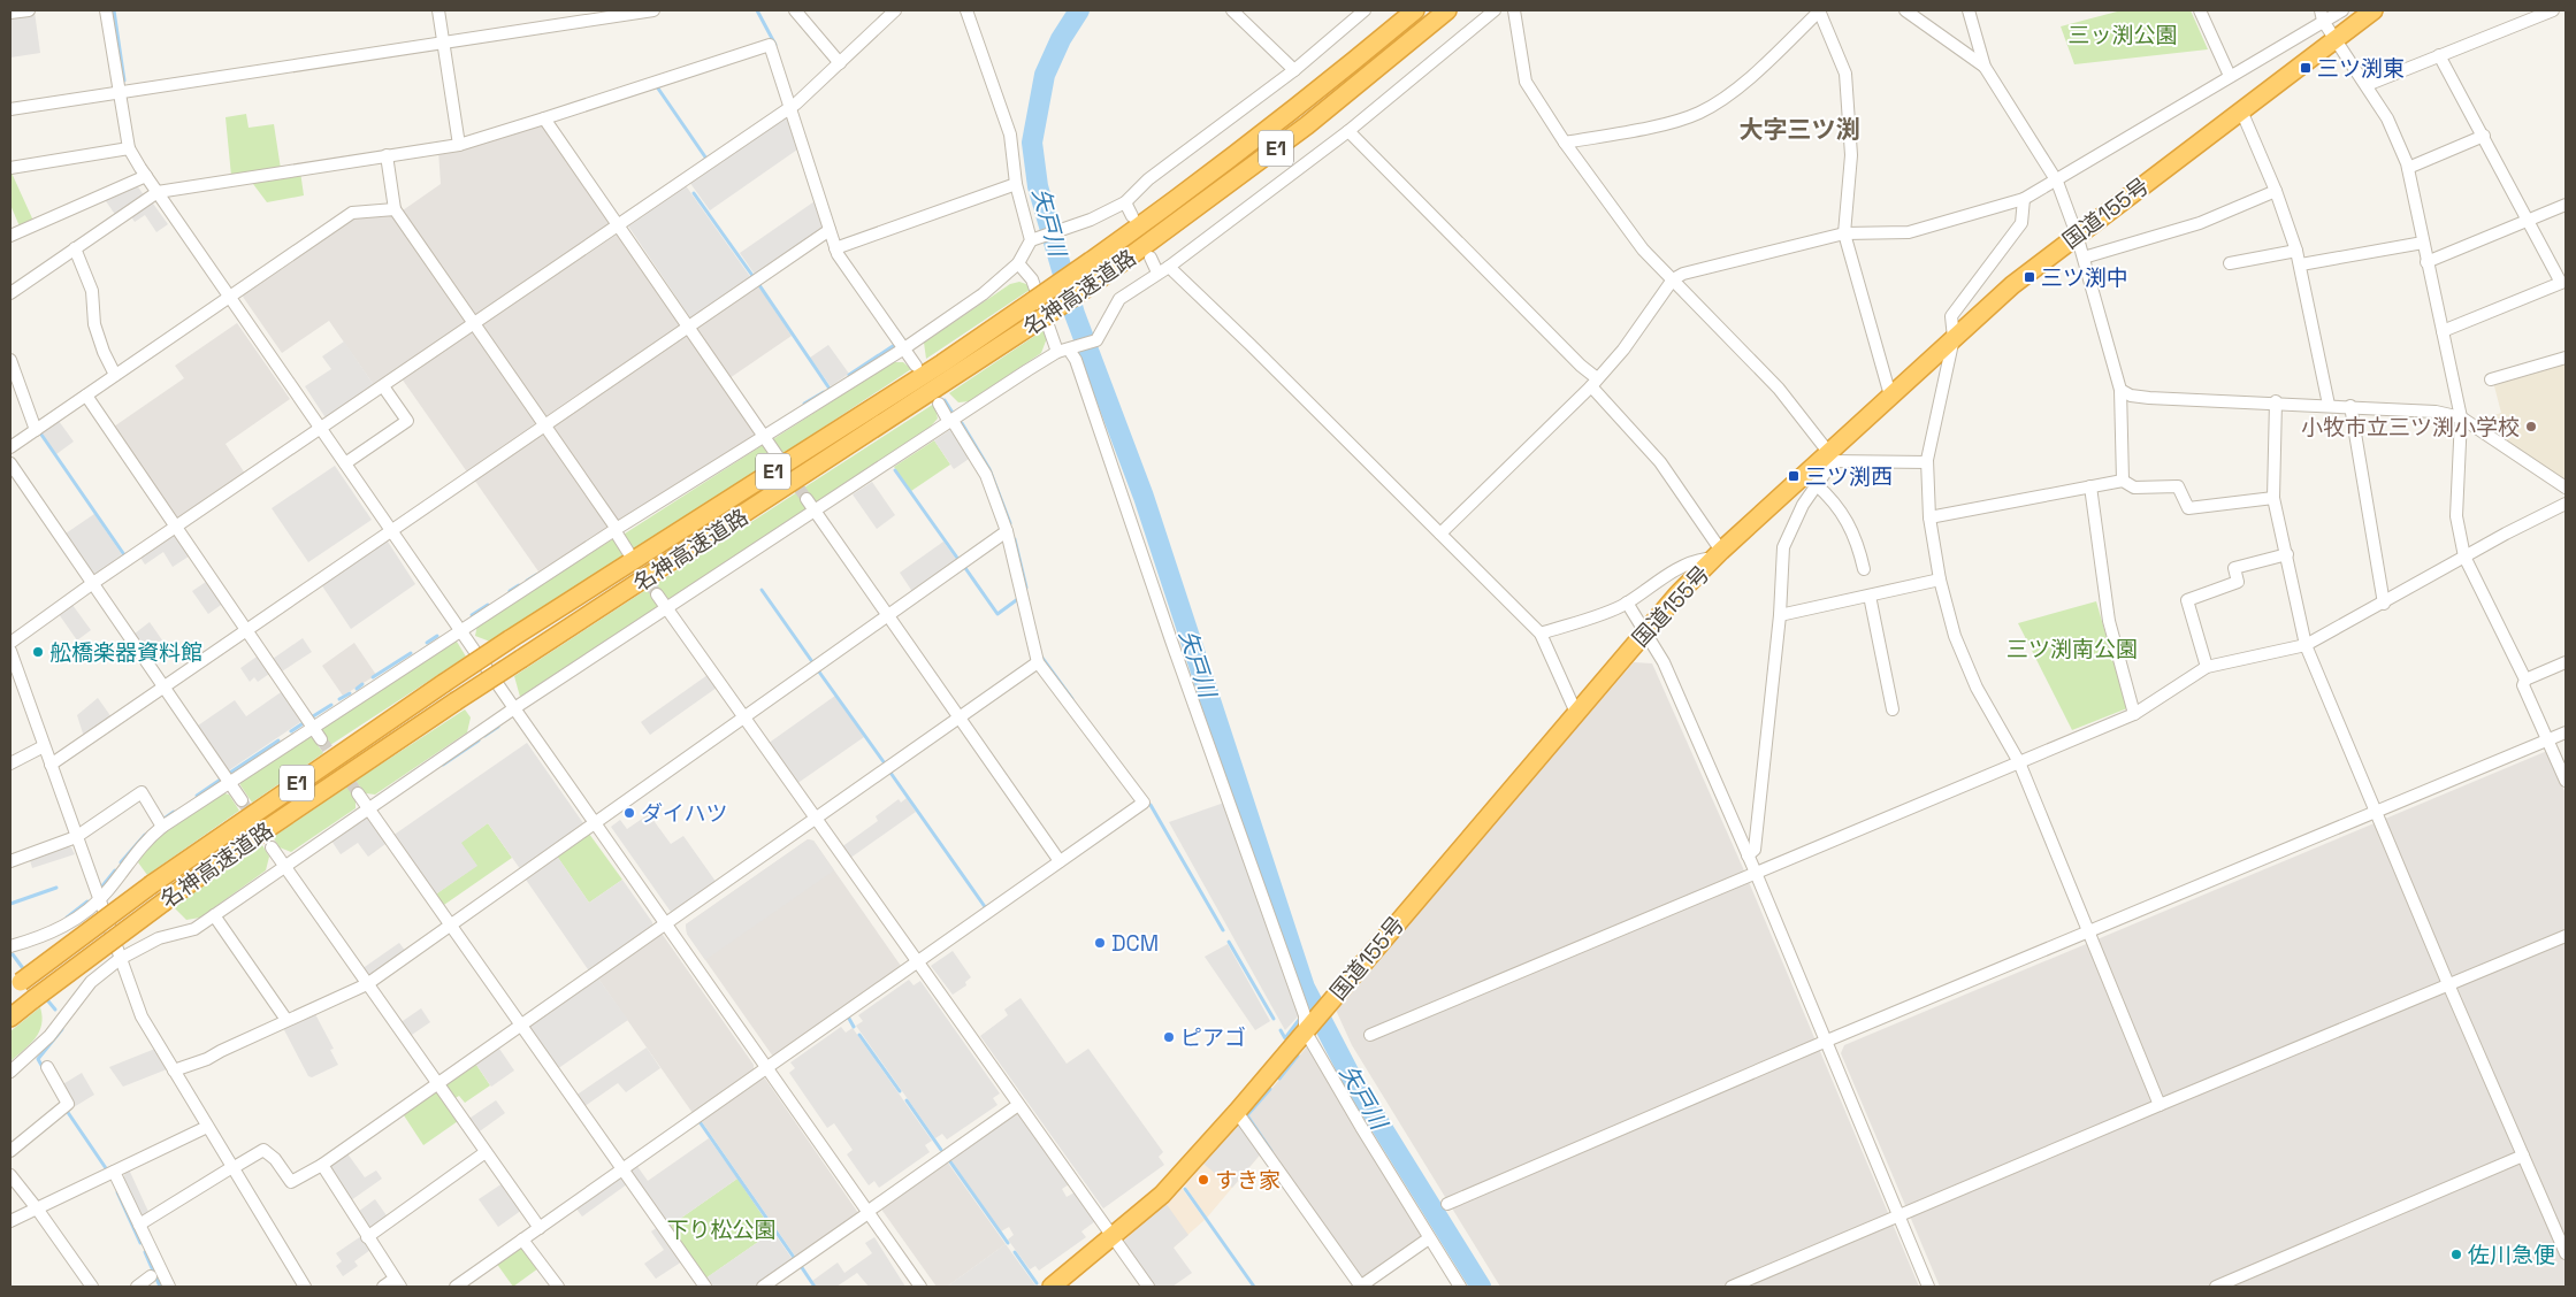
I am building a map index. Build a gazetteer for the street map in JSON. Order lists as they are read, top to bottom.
{
  "streets": {
    "highway": ["E1", "国道155号", "名神高速道路"]
  },
  "districts": ["大字三ツ渕"],
  "water": ["矢戸川"],
  "parks": ["三ッ渕公園", "三ツ渕南公園", "下り松公園"],
  "places": {
    "transit": ["三ツ渕東", "三ツ渕中", "三ツ渕西"],
    "other": [
      "小牧市立三ツ渕小学校",
      "舩橋楽器資料館",
      "ダイハツ",
      "DCM",
      "ピアゴ",
      "すき家",
      "佐川急便"
    ]
  }
}
